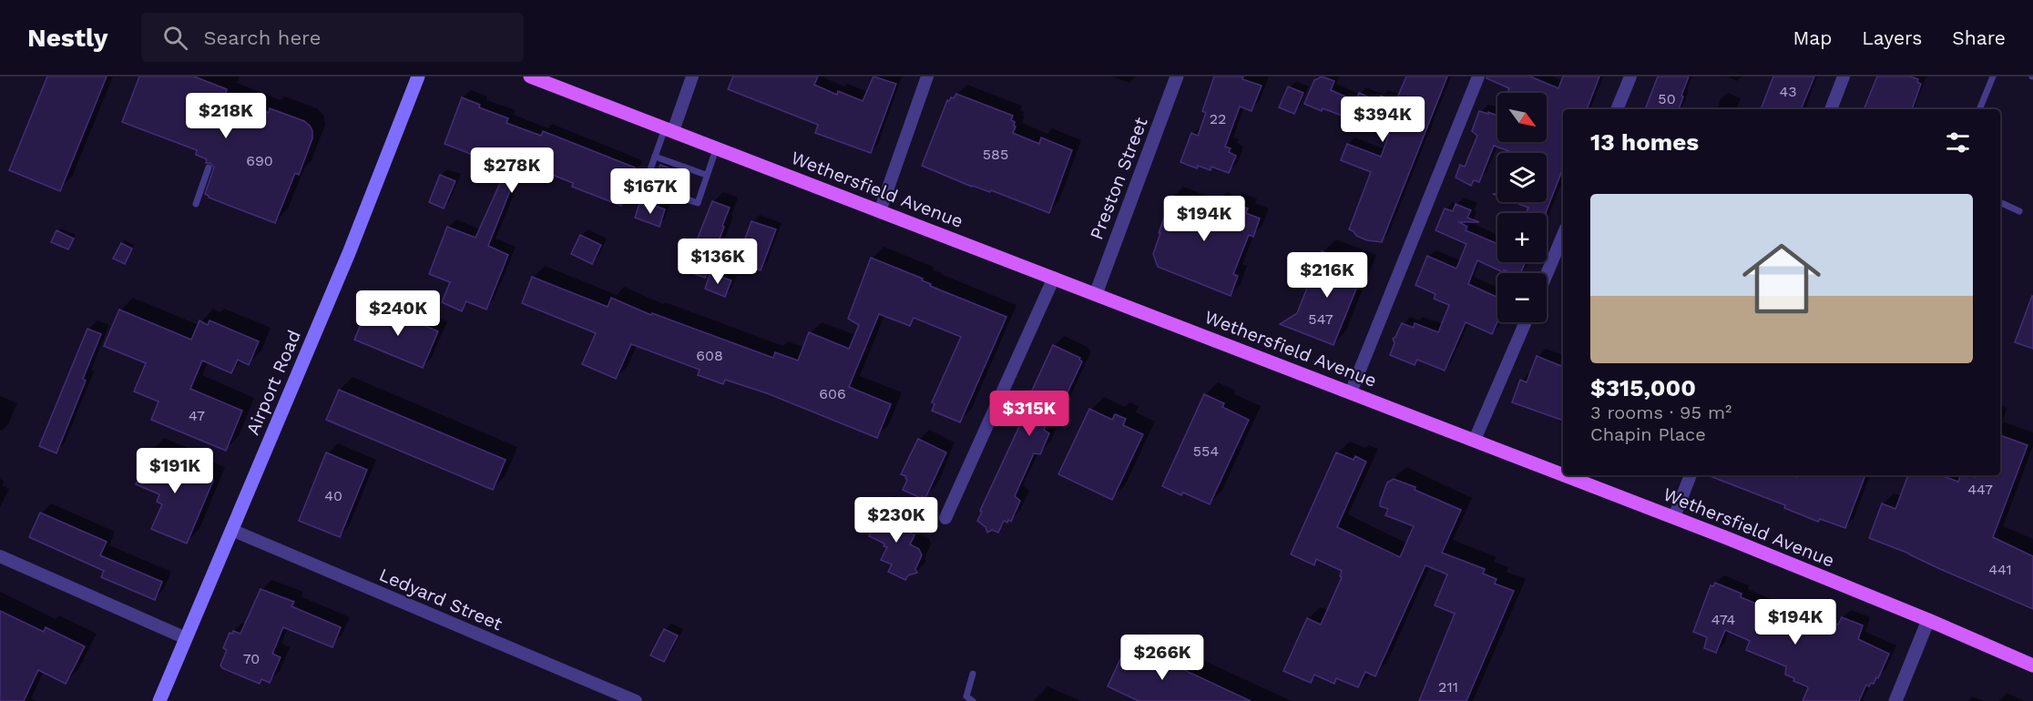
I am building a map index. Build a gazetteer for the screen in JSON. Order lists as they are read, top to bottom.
{
  "streets": {
    "main road": ["Wethersfield Avenue", "Airport Road"],
    "street": ["Preston Street", "Ledyard Street"]
  },
  "crossings": [
    ["Preston Street", "Wethersfield Avenue"],
    ["Airport Road", "Ledyard Street"]
  ],
  "house_numbers": [
    "43",
    "50",
    "22",
    "585",
    "690",
    "547",
    "608",
    "606",
    "47",
    "554",
    "447",
    "40",
    "441",
    "474",
    "70",
    "211"
  ],
  "north": "bottom right",
  "page": {
    "header": "Nestly",
    "search": "Search here",
    "nav": ["Map", "Layers", "Share"],
    "map_buttons": ["+", "−"],
    "price": [
      "$218K",
      "$394K",
      "$278K",
      "$167K",
      "$194K",
      "$136K",
      "$216K",
      "$240K",
      "$315K",
      "$191K",
      "$230K",
      "$194K",
      "$266K"
    ],
    "heading": "13 homes",
    "list": [
      {
        "name": "$315,000",
        "note": "3 rooms · 95 m² · Chapin Place"
      }
    ]
  }
}
